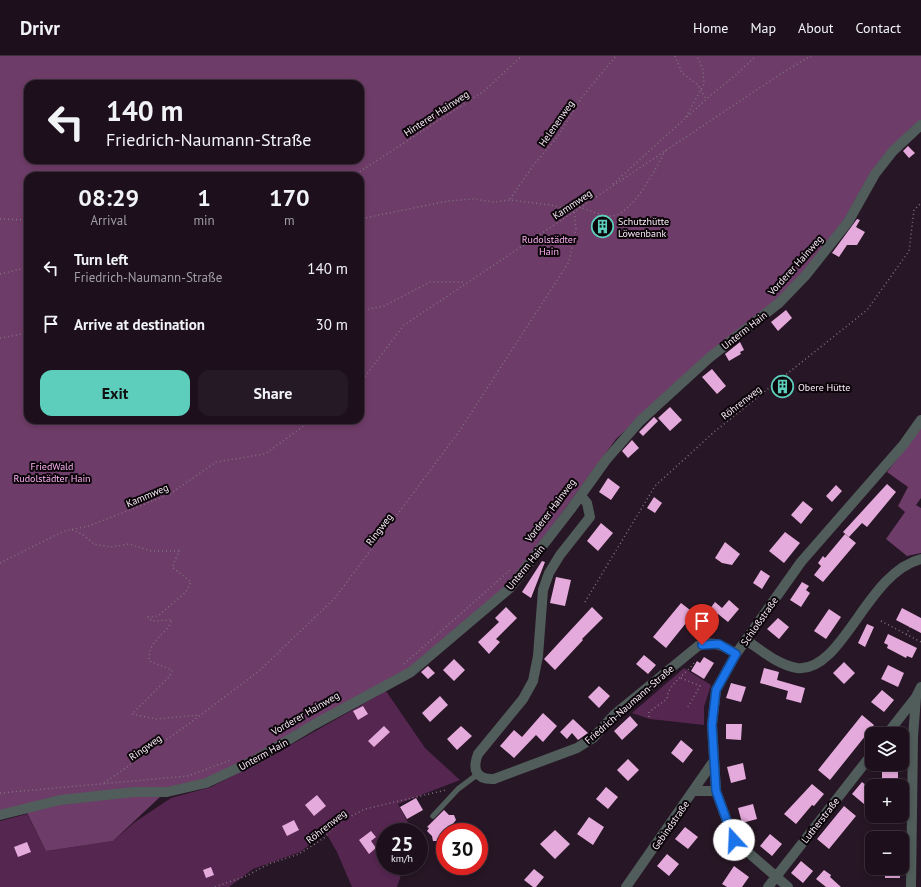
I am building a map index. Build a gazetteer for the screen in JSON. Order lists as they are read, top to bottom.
{
  "streets": {
    "street": [
      "Unterm Hain",
      "Schloßstraße",
      "Friedrich-Naumann-Straße",
      "Lutherstraße",
      "Gebindstraße"
    ],
    "path": [
      "Hinterer Hainweg",
      "Helenenweg",
      "Kammweg",
      "Röhrenweg",
      "Ringweg"
    ]
  },
  "crossings": [
    ["Kammweg", "Ringweg"],
    ["Schloßstraße", "Friedrich-Naumann-Straße"],
    ["Schloßstraße", "Lutherstraße"],
    ["Schloßstraße", "Gebindstraße"]
  ],
  "parks": ["Rudolstädter Hain", "FriedWald Rudolstädter Hain"],
  "places": {
    "building": ["Schutzhütte Löwenbank", "Obere Hütte"]
  },
  "page": {
    "header": "Drivr",
    "nav": [
      "Home",
      "Map",
      "About",
      "Contact"
    ],
    "turn": ["140 m", "Friedrich-Naumann-Straße"],
    "eta": [
      "08:29",
      "Arrival",
      "1",
      "min",
      "170",
      "m"
    ],
    "list": [
      {
        "name": "Turn left",
        "note": "Friedrich-Naumann-Straße",
        "value": "140 m"
      },
      {
        "name": "Arrive at destination",
        "value": "30 m"
      }
    ],
    "buttons": ["Exit", "Share"],
    "map_buttons": ["+", "−"],
    "speed": "25 km/h",
    "limit": "30"
  }
}
